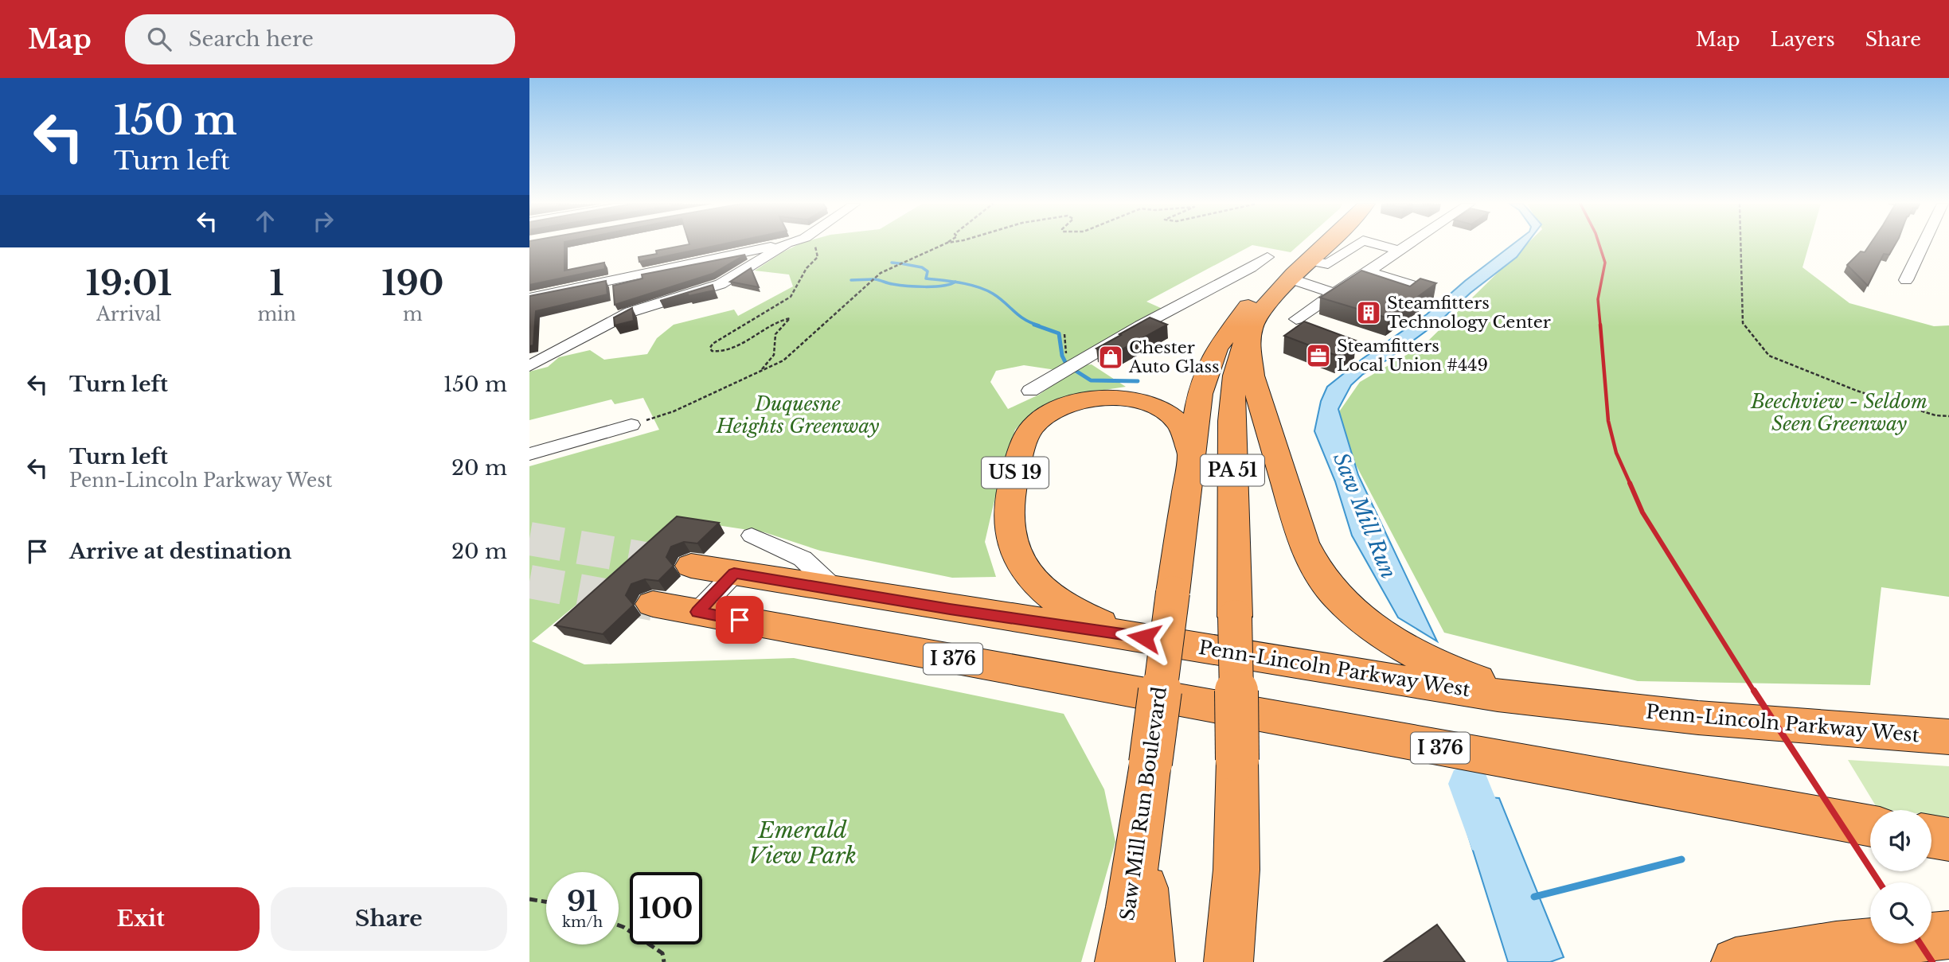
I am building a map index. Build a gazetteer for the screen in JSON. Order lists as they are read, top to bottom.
{
  "streets": {
    "highway": [
      "PA 51",
      "US 19",
      "I 376",
      "Penn-Lincoln Parkway West",
      "Saw Mill Run Boulevard"
    ]
  },
  "crossings": [
    ["US 19", "Penn-Lincoln Parkway West"],
    ["US 19", "Saw Mill Run Boulevard"]
  ],
  "water": ["Saw Mill Run"],
  "parks": ["Beechview - Seldom Seen Greenway", "Duquesne Heights Greenway", "Emerald View Park"],
  "places": {
    "building": ["Steamfitters Technology Center"],
    "office": ["Steamfitters Local Union #449"],
    "shop": ["Chester Auto Glass"]
  },
  "page": {
    "header": "Map",
    "search": "Search here",
    "nav": ["Map", "Layers", "Share"],
    "turn": ["150 m", "Turn left"],
    "eta": [
      "19:01",
      "Arrival",
      "1",
      "min",
      "190",
      "m"
    ],
    "list": [
      {
        "name": "Turn left",
        "value": "150 m"
      },
      {
        "name": "Turn left",
        "note": "Penn-Lincoln Parkway West",
        "value": "20 m"
      },
      {
        "name": "Arrive at destination",
        "value": "20 m"
      }
    ],
    "speed": "91 km/h",
    "limit": "100",
    "buttons": ["Exit", "Share"]
  }
}
